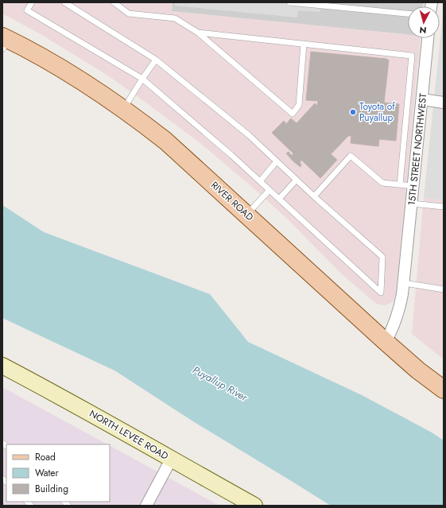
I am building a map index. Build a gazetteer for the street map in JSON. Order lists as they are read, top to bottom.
{
  "streets": {
    "main road": ["RIVER ROAD"],
    "street": ["15TH STREET NORTHWEST", "NORTH LEVEE ROAD"]
  },
  "crossings": [
    ["15TH STREET NORTHWEST", "RIVER ROAD"]
  ],
  "water": ["Puyallup River"],
  "places": ["Toyota of Puyallup"],
  "legend": ["Road", "Water", "Building"],
  "north": "bottom"
}
